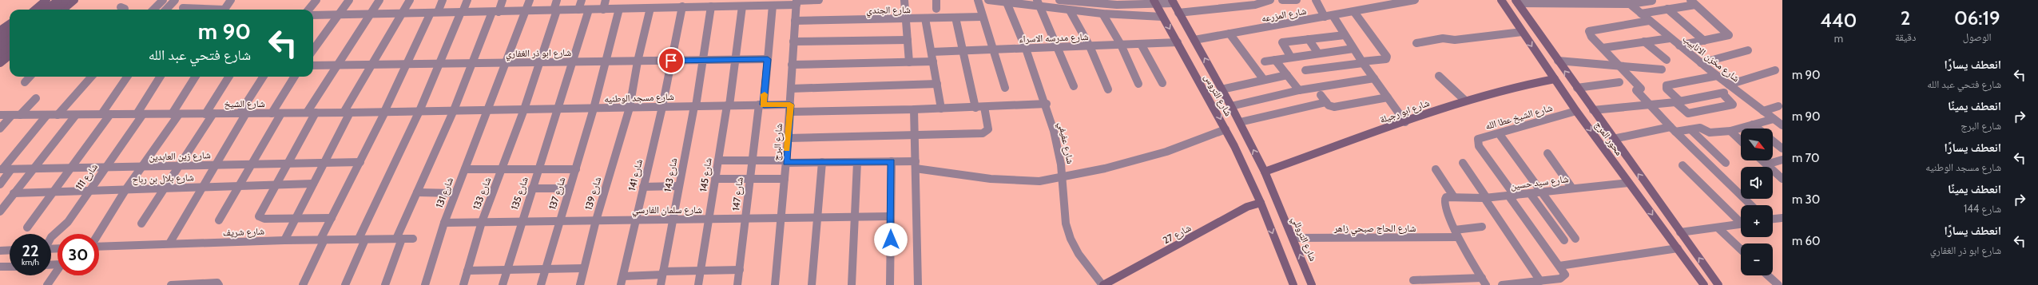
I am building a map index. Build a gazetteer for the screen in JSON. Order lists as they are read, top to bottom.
{
  "streets": {
    "street": [
      "شارع الجندي",
      "شارع المزرعه",
      "شارع مدرسه الاسراء",
      "شارع ابو ذر الغفاري",
      "شارع مخزن الانابيب",
      "شارع التروس",
      "شارع مسجد الوطنيه",
      "شارع الشيخ",
      "شارع ابو رجيلة",
      "شارع الشيخ عطا الله",
      "محور المرج",
      "شارع البرج",
      "شارع عفيفي",
      "شارع زين العابدين",
      "شارع 141",
      "شارع 143",
      "شارع 145",
      "شارع 111",
      "شارع بلال بن رباح",
      "شارع سيد حسين",
      "شارع 131",
      "شارع 133",
      "شارع 135",
      "شارع 137",
      "شارع 139",
      "شارع 147",
      "شارع سلمان الفارسي",
      "شارع الحاج صبحي زاهر",
      "شارع شريف",
      "شارع 27",
      "شارع التروللي"
    ]
  },
  "crossings": [
    ["شارع الجندي", "شارع البرج"],
    ["شارع المزرعه", "شارع التروس"],
    ["شارع مدرسه الاسراء", "شارع التروس"],
    ["شارع مدرسه الاسراء", "شارع عفيفي"],
    ["شارع ابو ذر الغفاري", "شارع 141"],
    ["شارع ابو ذر الغفاري", "شارع 143"],
    ["شارع ابو ذر الغفاري", "شارع 145"],
    ["شارع ابو ذر الغفاري", "شارع 131"],
    ["شارع ابو ذر الغفاري", "شارع 133"],
    ["شارع ابو ذر الغفاري", "شارع 135"],
    ["شارع ابو ذر الغفاري", "شارع 137"],
    ["شارع ابو ذر الغفاري", "شارع 139"],
    ["شارع ابو ذر الغفاري", "شارع 147"],
    ["شارع التروس", "شارع ابو رجيلة"],
    ["شارع التروس", "شارع 27"],
    ["شارع التروس", "شارع التروللي"],
    ["شارع مسجد الوطنيه", "شارع الشيخ"],
    ["شارع مسجد الوطنيه", "شارع البرج"],
    ["شارع مسجد الوطنيه", "شارع عفيفي"],
    ["شارع مسجد الوطنيه", "شارع 141"],
    ["شارع مسجد الوطنيه", "شارع 143"],
    ["شارع مسجد الوطنيه", "شارع 145"],
    ["شارع مسجد الوطنيه", "شارع 131"],
    ["شارع مسجد الوطنيه", "شارع 133"],
    ["شارع مسجد الوطنيه", "شارع 135"],
    ["شارع مسجد الوطنيه", "شارع 137"],
    ["شارع مسجد الوطنيه", "شارع 139"],
    ["شارع مسجد الوطنيه", "شارع 147"],
    ["شارع الشيخ", "شارع 111"],
    ["شارع الشيخ", "شارع 131"],
    ["شارع ابو رجيلة", "محور المرج"],
    ["شارع الشيخ عطا الله", "محور المرج"],
    ["شارع الشيخ عطا الله", "شارع سيد حسين"],
    ["محور المرج", "شارع سيد حسين"],
    ["شارع البرج", "شارع سلمان الفارسي"],
    ["شارع عفيفي", "شارع 27"],
    ["شارع زين العابدين", "شارع 111"],
    ["شارع 141", "شارع سلمان الفارسي"],
    ["شارع 143", "شارع سلمان الفارسي"],
    ["شارع 145", "شارع سلمان الفارسي"],
    ["شارع 111", "شارع بلال بن رباح"],
    ["شارع 131", "شارع سلمان الفارسي"],
    ["شارع 133", "شارع سلمان الفارسي"],
    ["شارع 135", "شارع سلمان الفارسي"],
    ["شارع 137", "شارع سلمان الفارسي"],
    ["شارع 139", "شارع سلمان الفارسي"],
    ["شارع 147", "شارع سلمان الفارسي"],
    ["شارع الحاج صبحي زاهر", "شارع التروللي"]
  ],
  "north": "bottom right",
  "page": {
    "eta": [
      "06:19",
      "الوصول",
      "2",
      "دقيقة",
      "440",
      "m"
    ],
    "turn": ["90 m", "شارع فتحي عبد الله"],
    "list": [
      {
        "name": "انعطف يسارًا",
        "note": "شارع فتحي عبد الله",
        "value": "90 m"
      },
      {
        "name": "انعطف يمينًا",
        "note": "شارع البرج",
        "value": "90 m"
      },
      {
        "name": "انعطف يسارًا",
        "note": "شارع مسجد الوطنيه",
        "value": "70 m"
      },
      {
        "name": "انعطف يمينًا",
        "note": "شارع 144",
        "value": "30 m"
      },
      {
        "name": "انعطف يسارًا",
        "note": "شارع ابو ذر الغفاري",
        "value": "60 m"
      }
    ],
    "map_buttons": ["+", "−"],
    "speed": "22 km/h",
    "limit": "30"
  }
}
